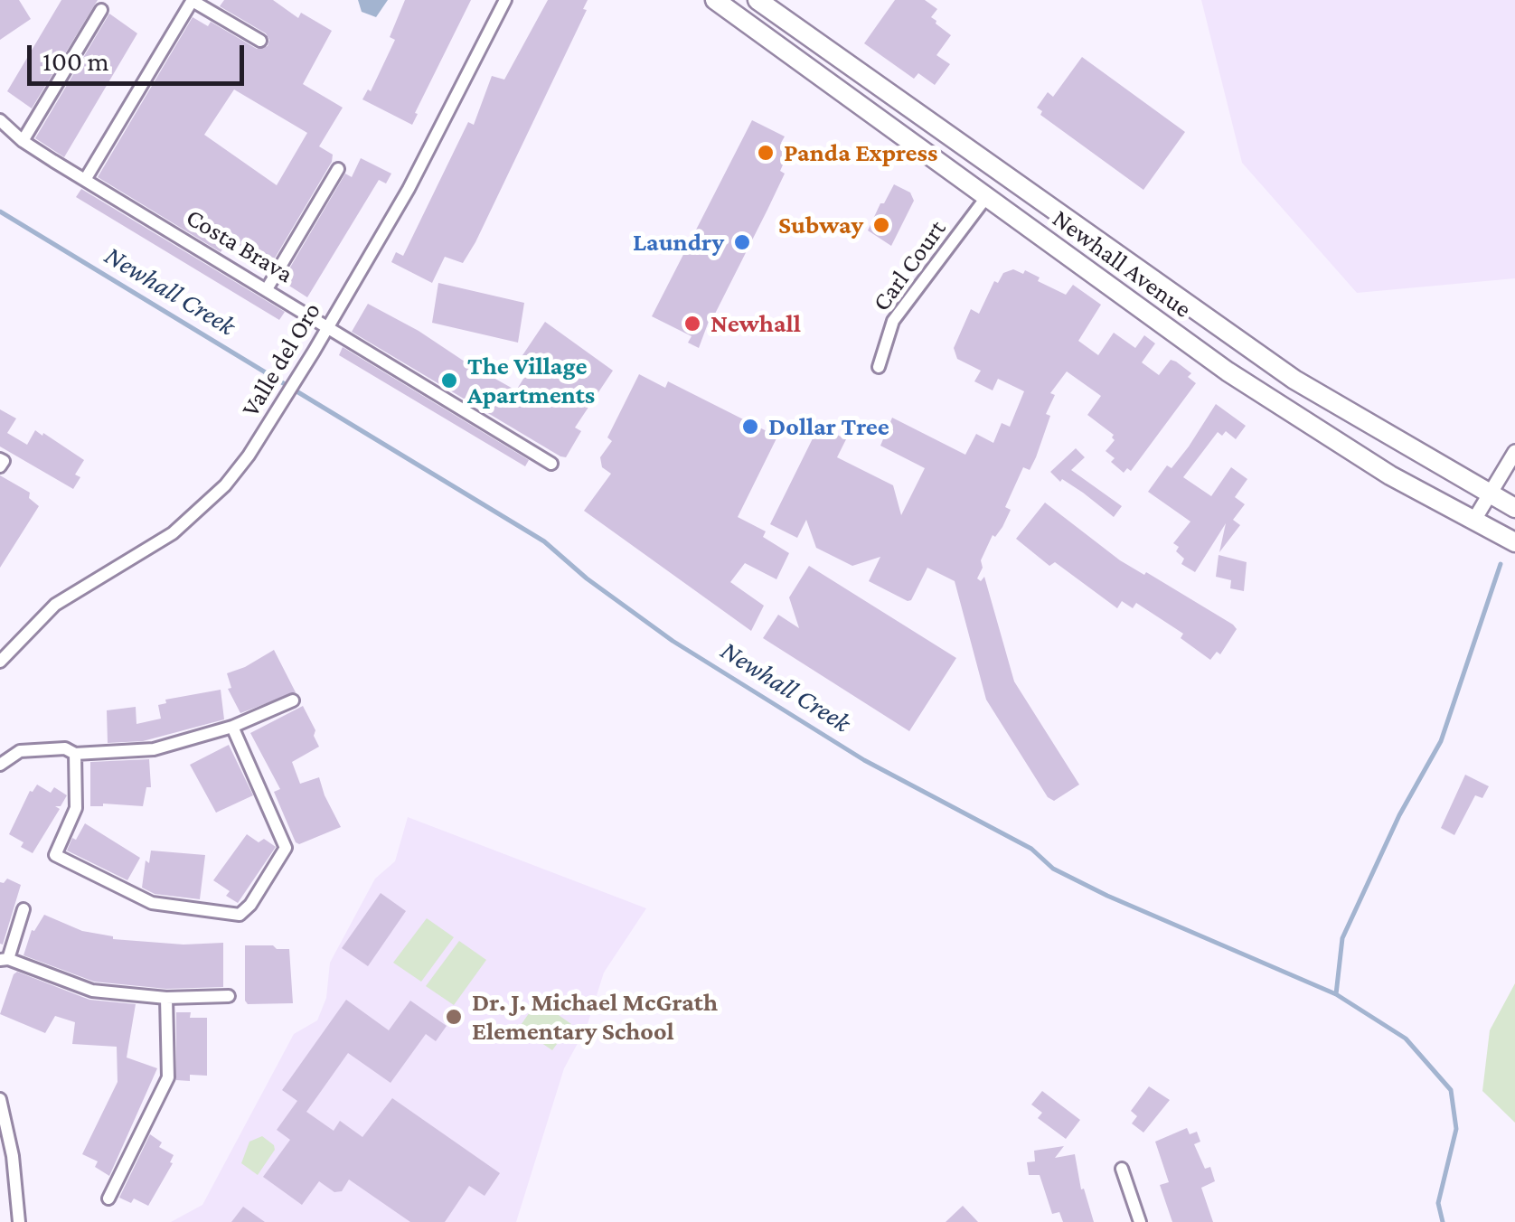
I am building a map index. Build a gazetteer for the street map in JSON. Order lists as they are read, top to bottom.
{
  "streets": {
    "main road": ["Newhall Avenue"],
    "street": ["Costa Brava", "Carl Court", "Valle del Oro"]
  },
  "crossings": [
    ["Costa Brava", "Valle del Oro"],
    ["Newhall Avenue", "Carl Court"]
  ],
  "water": ["Newhall Creek"],
  "places": [
    "Panda Express",
    "Subway",
    "Laundry",
    "Newhall",
    "The Village Apartments",
    "Dollar Tree",
    "Dr. J. Michael McGrath Elementary School"
  ],
  "scale_bar": "100 m"
}
